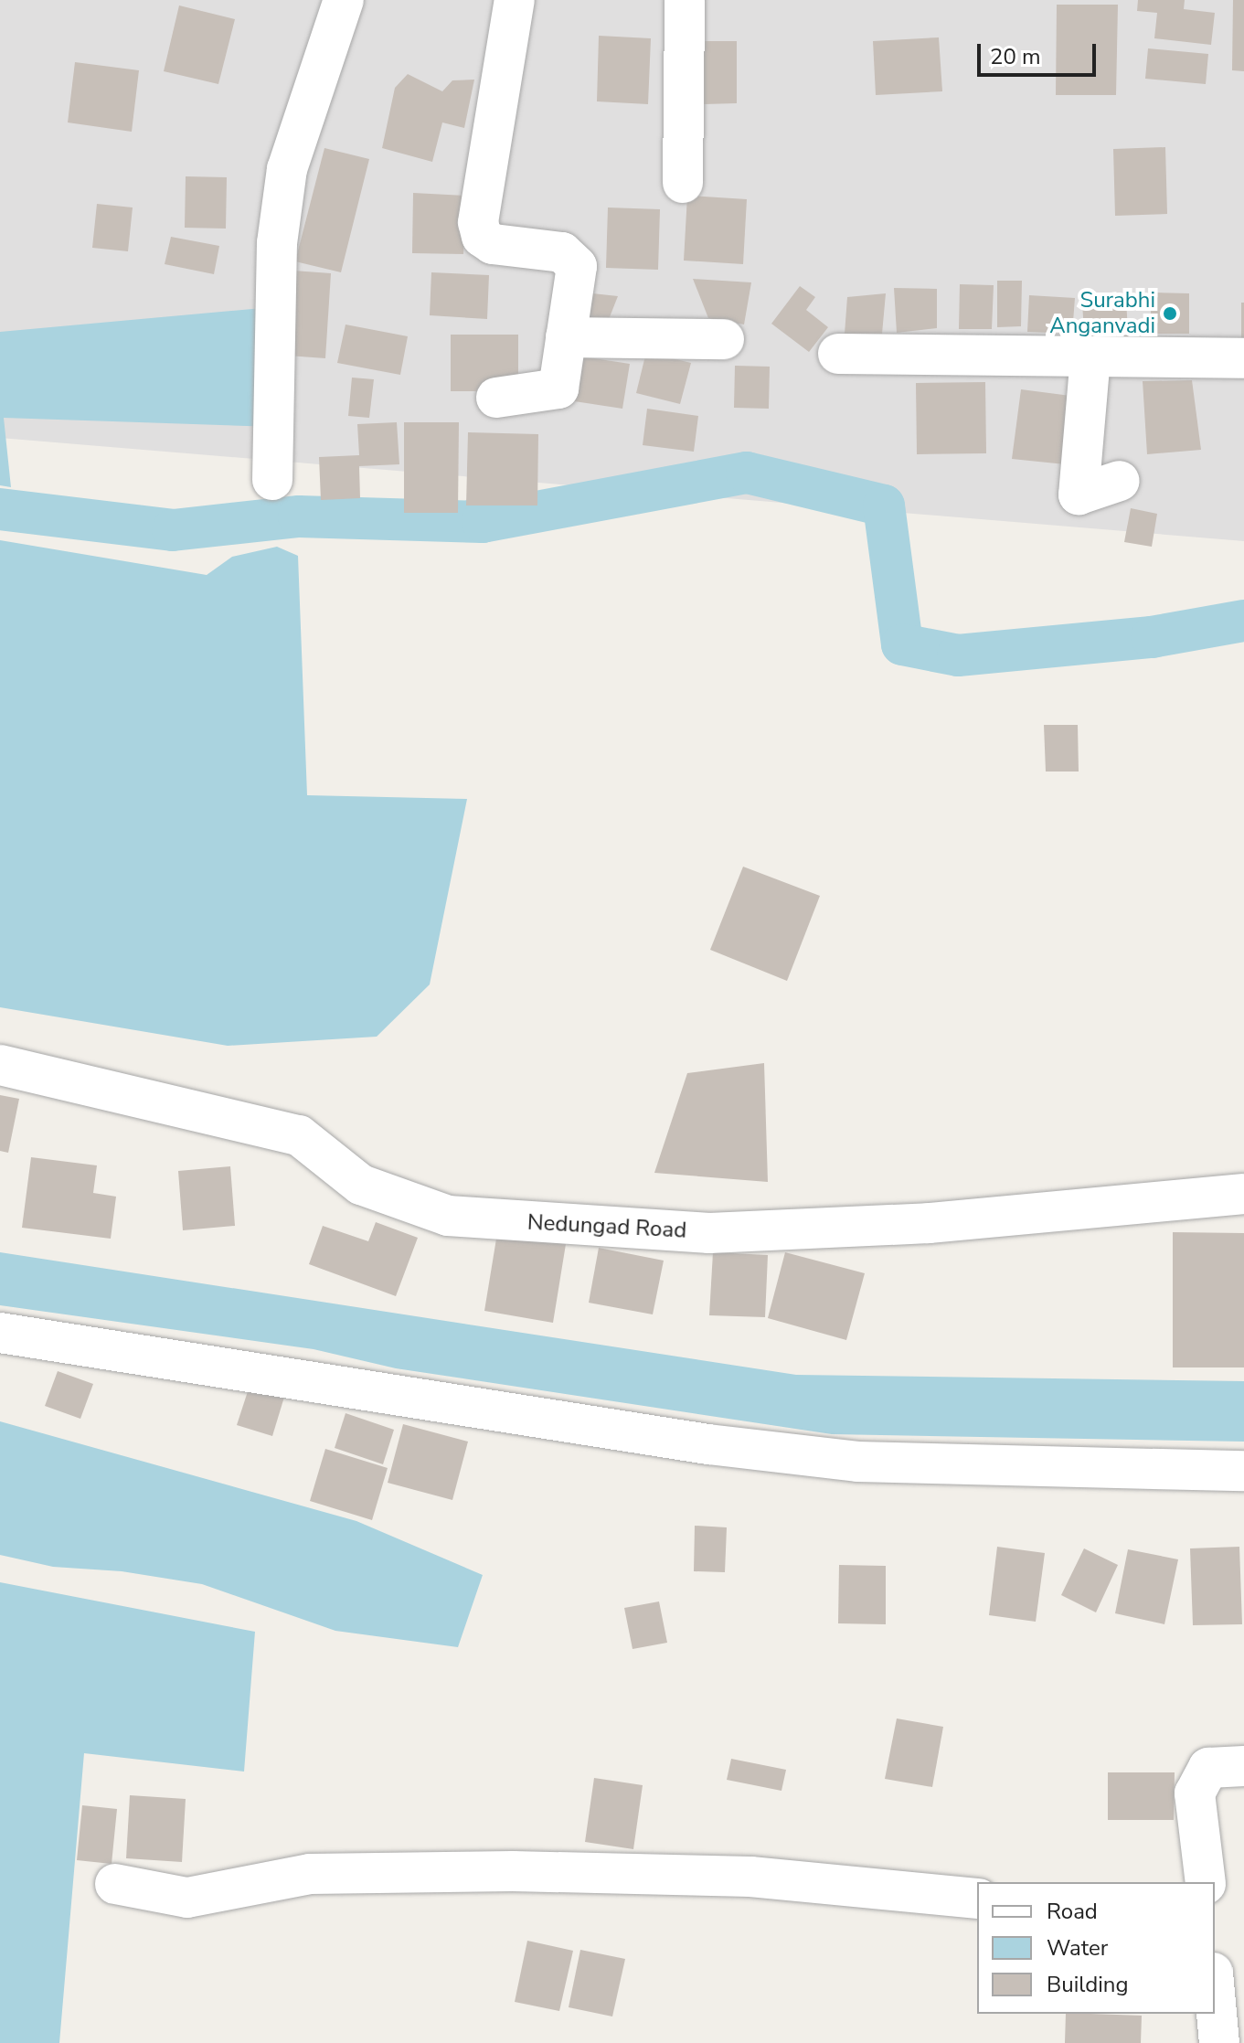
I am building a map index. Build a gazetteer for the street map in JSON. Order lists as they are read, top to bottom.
{
  "streets": {
    "street": ["Nedungad Road"]
  },
  "places": ["Surabhi Anganvadi"],
  "legend": ["Road", "Water", "Building"],
  "scale_bar": "20 m"
}
